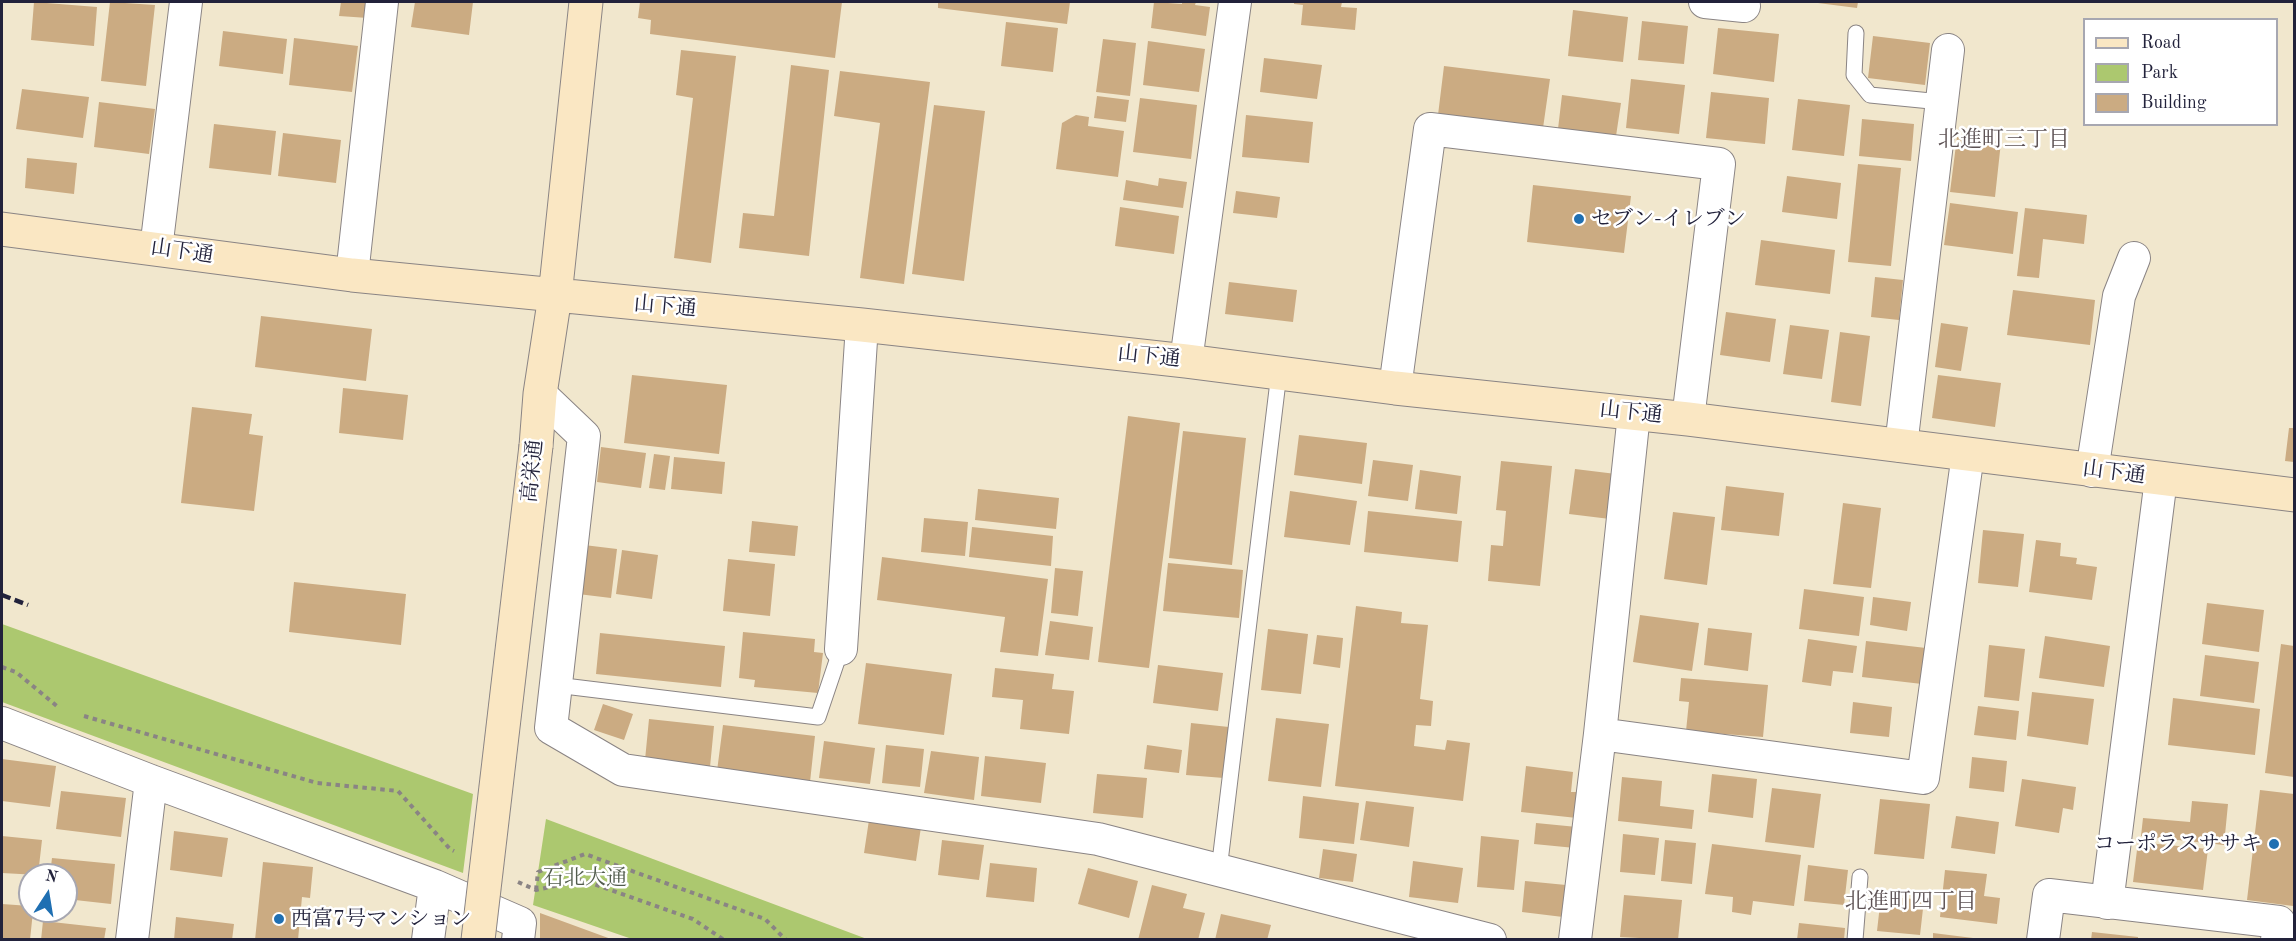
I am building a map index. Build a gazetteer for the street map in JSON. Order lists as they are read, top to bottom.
{
  "streets": {
    "street": ["山下通", "高栄通"]
  },
  "crossings": [
    ["山下通", "高栄通"]
  ],
  "districts": ["北進町三丁目", "北進町四丁目"],
  "parks": ["石北大通"],
  "places": ["セブン-イレブン", "コーポラスササキ", "西富7号マンション"],
  "legend": ["Road", "Park", "Building"],
  "north": "top"
}
